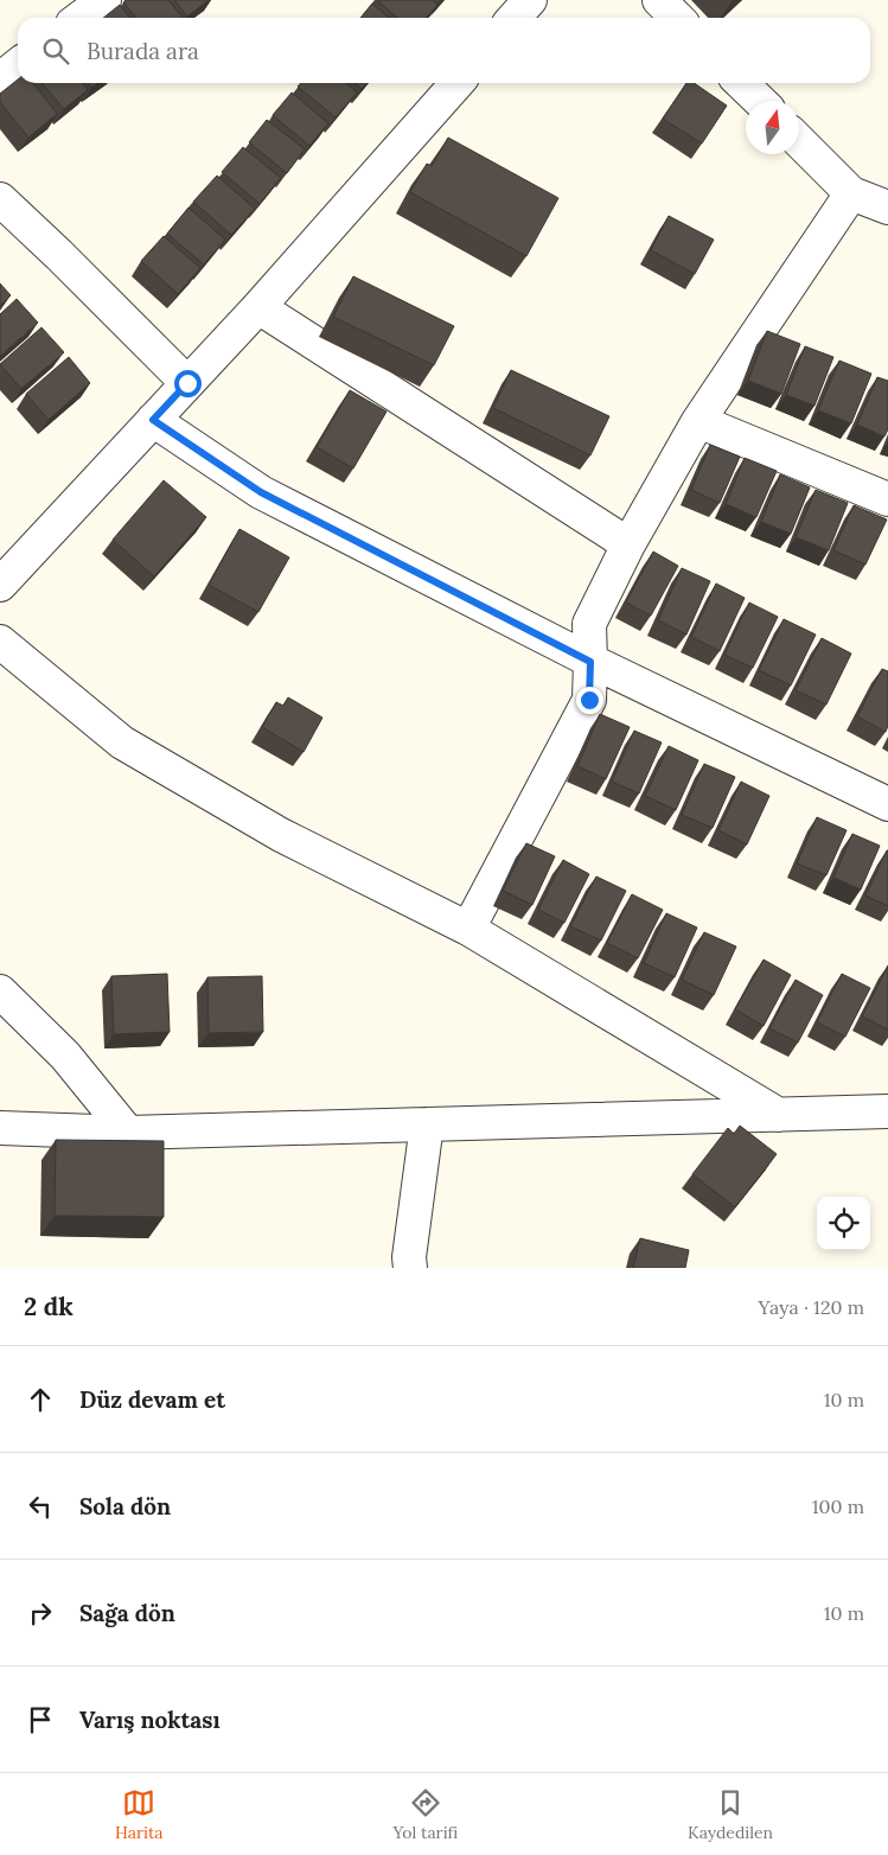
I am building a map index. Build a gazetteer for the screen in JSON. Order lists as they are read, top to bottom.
{
  "north": "top",
  "page": {
    "search": "Burada ara",
    "heading": ["2 dk", "Yaya · 120 m"],
    "list": [
      ["Düz devam et", "10 m"],
      ["Sola dön", "100 m"],
      ["Sağa dön", "10 m"],
      "Varış noktası"
    ],
    "nav": ["Harita", "Yol tarifi", "Kaydedilen"]
  }
}
